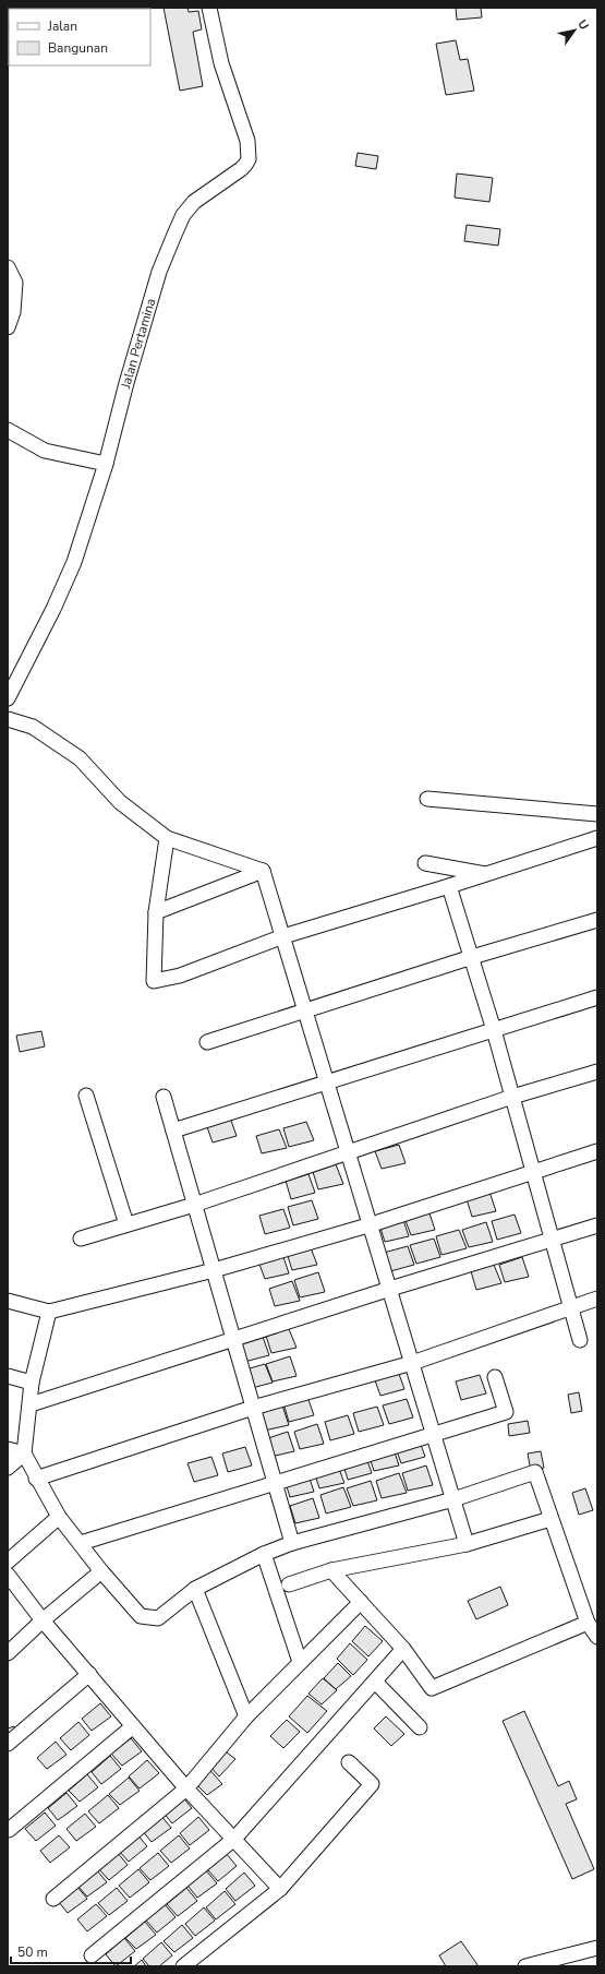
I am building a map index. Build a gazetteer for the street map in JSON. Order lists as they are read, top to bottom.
{
  "streets": {
    "street": ["Jalan Pertamina"]
  },
  "legend": ["Jalan", "Bangunan"],
  "scale_bar": "50 m",
  "north": "top right"
}
